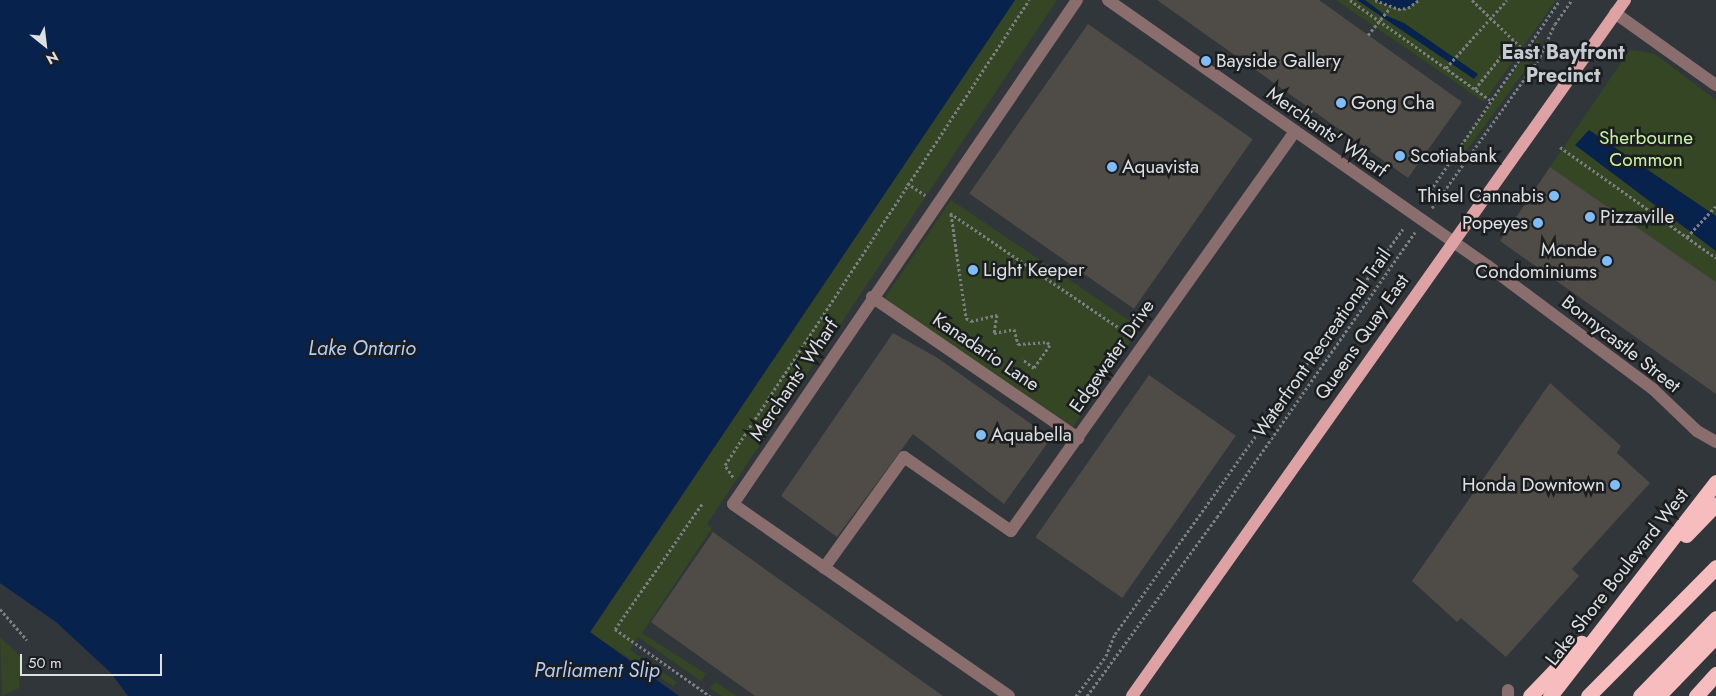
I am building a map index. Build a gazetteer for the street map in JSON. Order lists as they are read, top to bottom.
{
  "streets": {
    "highway": ["Lake Shore Boulevard West"],
    "main road": ["Queens Quay East"],
    "street": [
      "Merchants' Wharf",
      "Bonnycastle Street",
      "Kanadario Lane",
      "Edgewater Drive"
    ],
    "path": ["Waterfront Recreational Trail"]
  },
  "crossings": [
    ["Merchants' Wharf", "Queens Quay East"],
    ["Merchants' Wharf", "Waterfront Recreational Trail"],
    ["Merchants' Wharf", "Bonnycastle Street"],
    ["Merchants' Wharf", "Kanadario Lane"],
    ["Merchants' Wharf", "Edgewater Drive"],
    ["Queens Quay East", "Bonnycastle Street"],
    ["Kanadario Lane", "Edgewater Drive"]
  ],
  "districts": ["East Bayfront Precinct"],
  "water": ["Lake Ontario", "Parliament Slip"],
  "parks": ["Sherbourne Common"],
  "places": [
    "Bayside Gallery",
    "Gong Cha",
    "Scotiabank",
    "Aquavista",
    "Thisel Cannabis",
    "Pizzaville",
    "Popeyes",
    "Monde Condominiums",
    "Light Keeper",
    "Aquabella",
    "Honda Downtown"
  ],
  "scale_bar": "50 m",
  "north": "bottom right"
}
